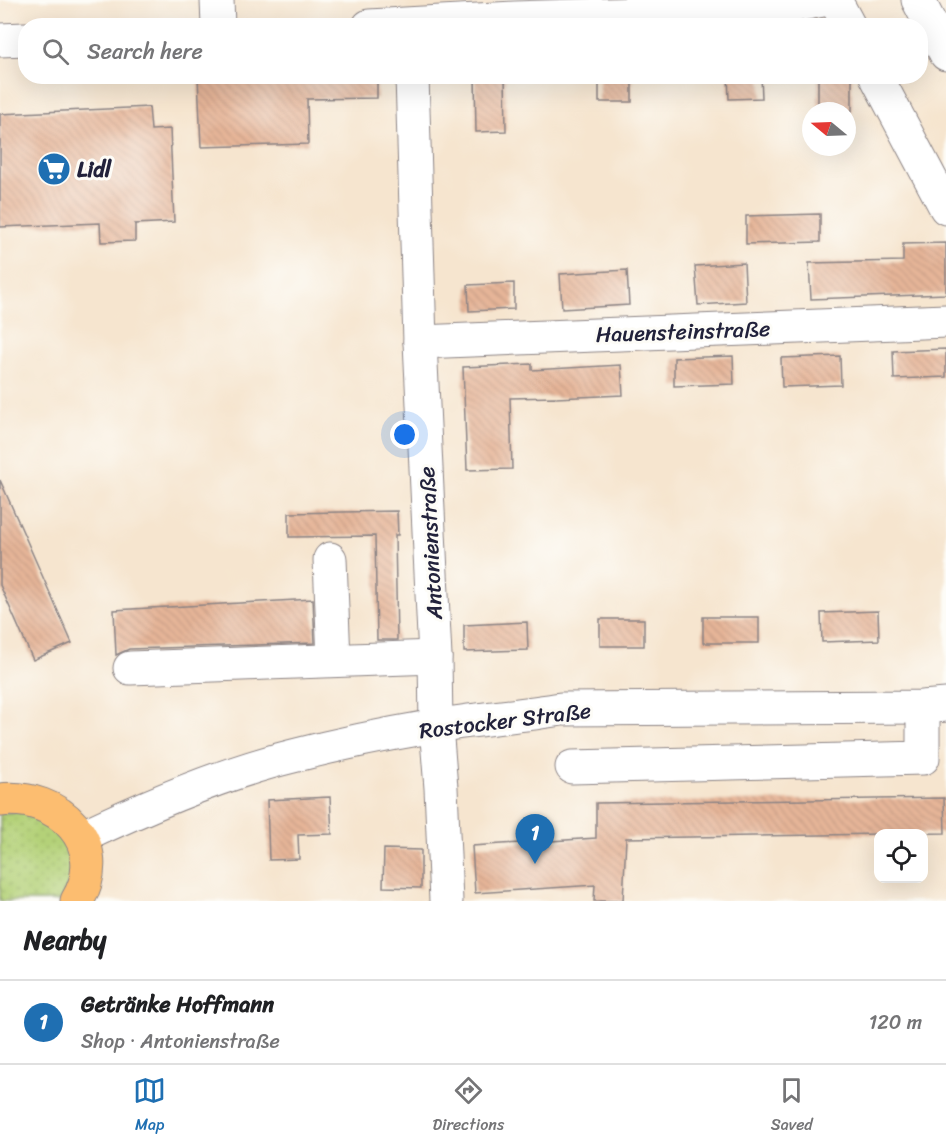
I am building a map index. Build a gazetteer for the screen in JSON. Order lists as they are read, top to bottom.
{
  "streets": {
    "street": ["Hauensteinstraße", "Antonienstraße", "Rostocker Straße"]
  },
  "crossings": [
    ["Hauensteinstraße", "Antonienstraße"],
    ["Antonienstraße", "Rostocker Straße"]
  ],
  "places": {
    "supermarket": ["Lidl"]
  },
  "north": "left",
  "page": {
    "search": "Search here",
    "pins": "1",
    "heading": "Nearby",
    "list": [
      {
        "mark": "1",
        "name": "Getränke Hoffmann",
        "note": "Shop · Antonienstraße",
        "value": "120 m"
      }
    ],
    "nav": ["Map", "Directions", "Saved"]
  }
}
